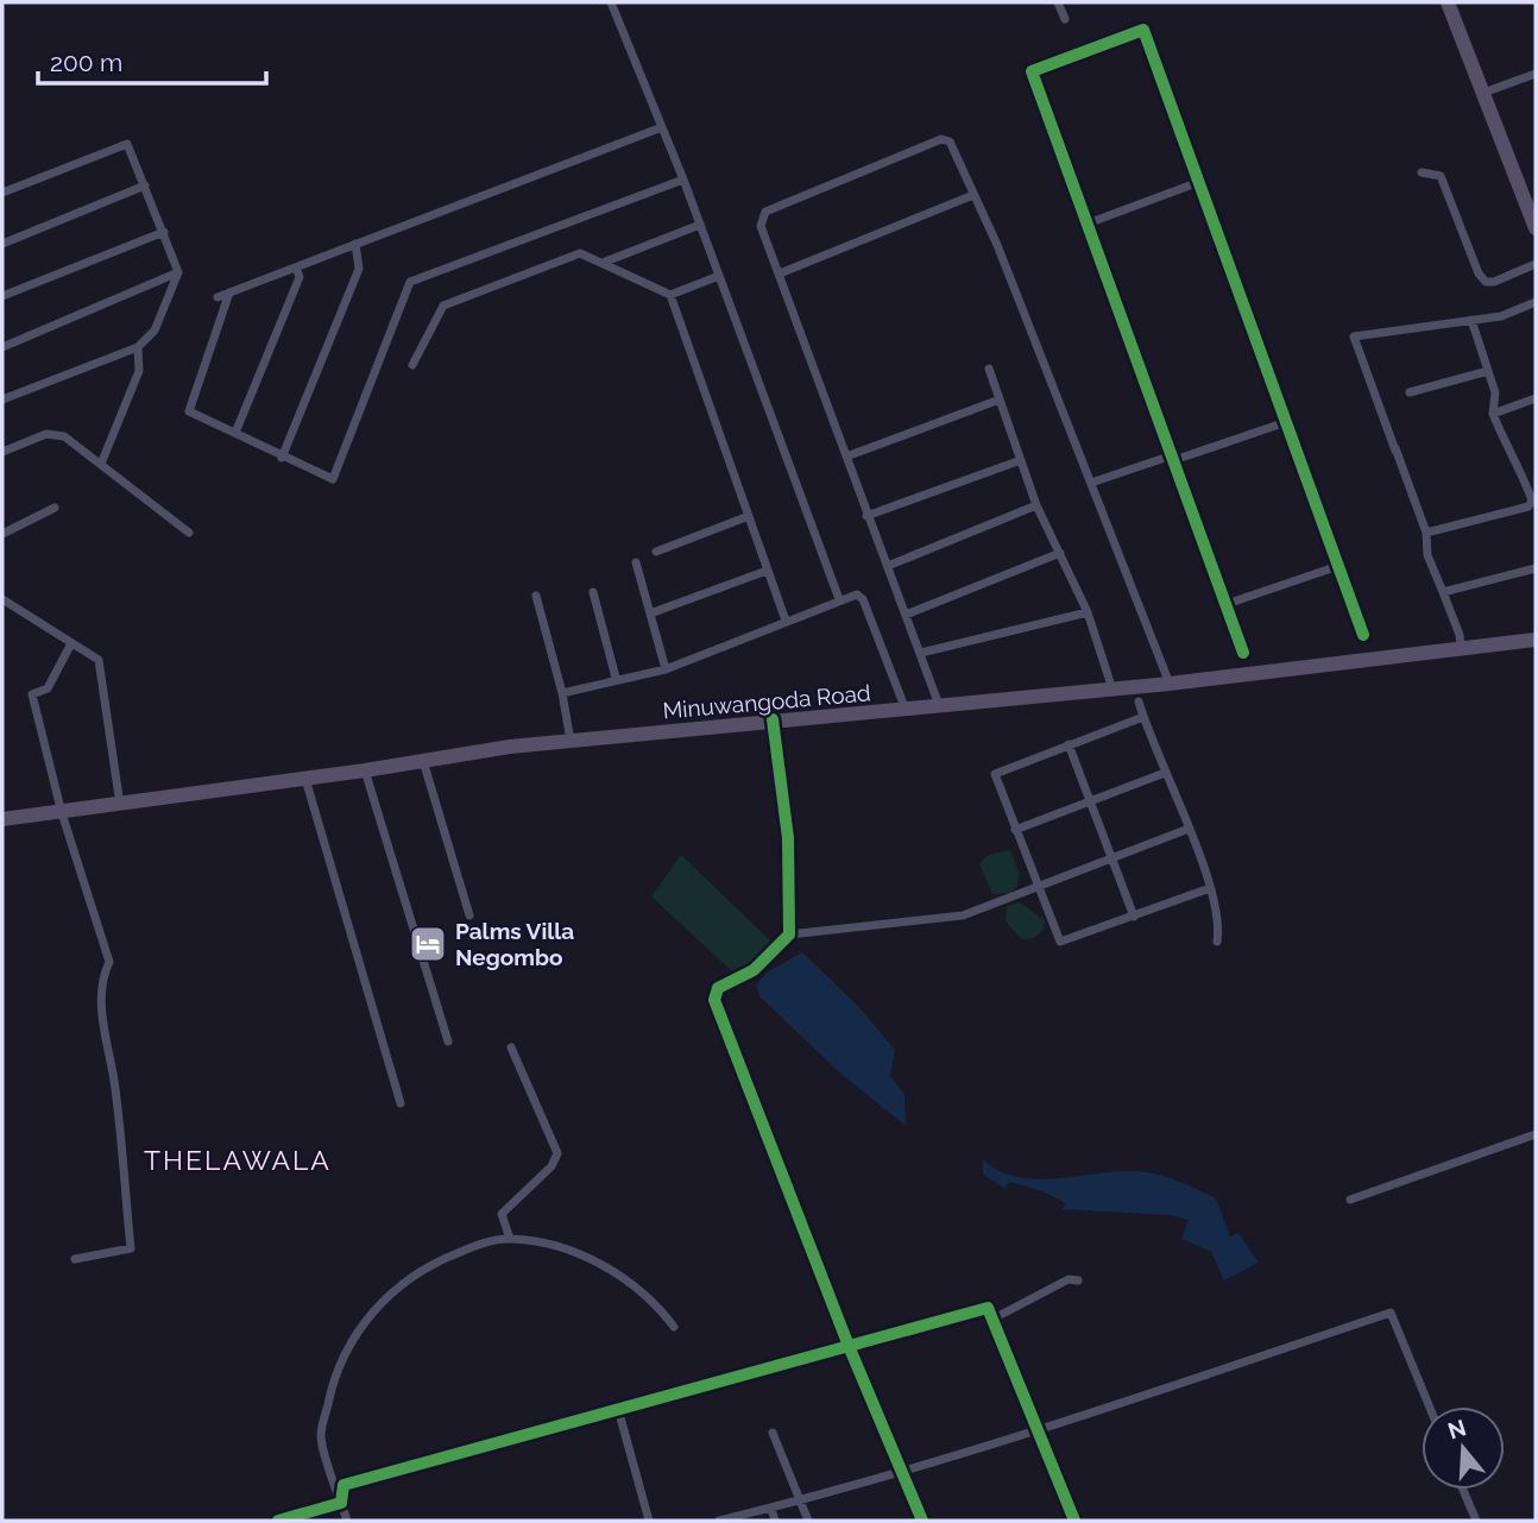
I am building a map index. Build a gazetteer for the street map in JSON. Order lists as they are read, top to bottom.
{
  "streets": {
    "main road": ["Minuwangoda Road"]
  },
  "districts": ["THELAWALA"],
  "places": {
    "hotel": ["Palms Villa Negombo"]
  },
  "scale_bar": "200 m",
  "north": "top"
}
